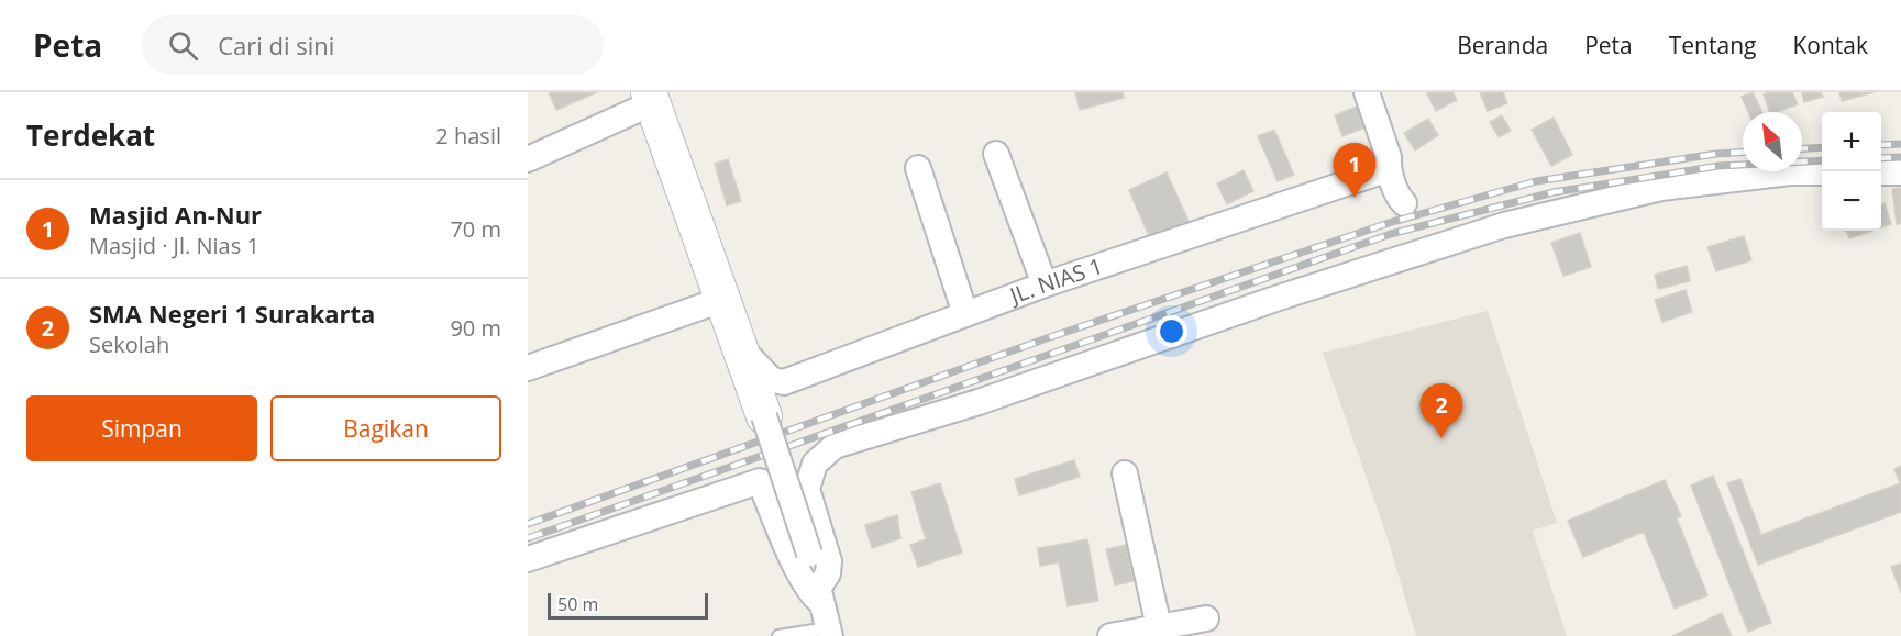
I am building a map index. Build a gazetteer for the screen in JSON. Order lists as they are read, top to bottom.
{
  "streets": {
    "street": ["JL. NIAS 1"]
  },
  "scale_bar": "50 m",
  "north": "top left",
  "page": {
    "header": "Peta",
    "search": "Cari di sini",
    "nav": [
      "Beranda",
      "Peta",
      "Tentang",
      "Kontak"
    ],
    "heading": ["Terdekat", "2 hasil"],
    "map_buttons": ["+", "−"],
    "pins": ["1", "2"],
    "list": [
      {
        "mark": "1",
        "name": "Masjid An-Nur",
        "note": "Masjid · Jl. Nias 1",
        "value": "70 m"
      },
      {
        "mark": "2",
        "name": "SMA Negeri 1 Surakarta",
        "note": "Sekolah",
        "value": "90 m"
      }
    ],
    "buttons": ["Simpan", "Bagikan"],
    "scale": "50 m"
  }
}
